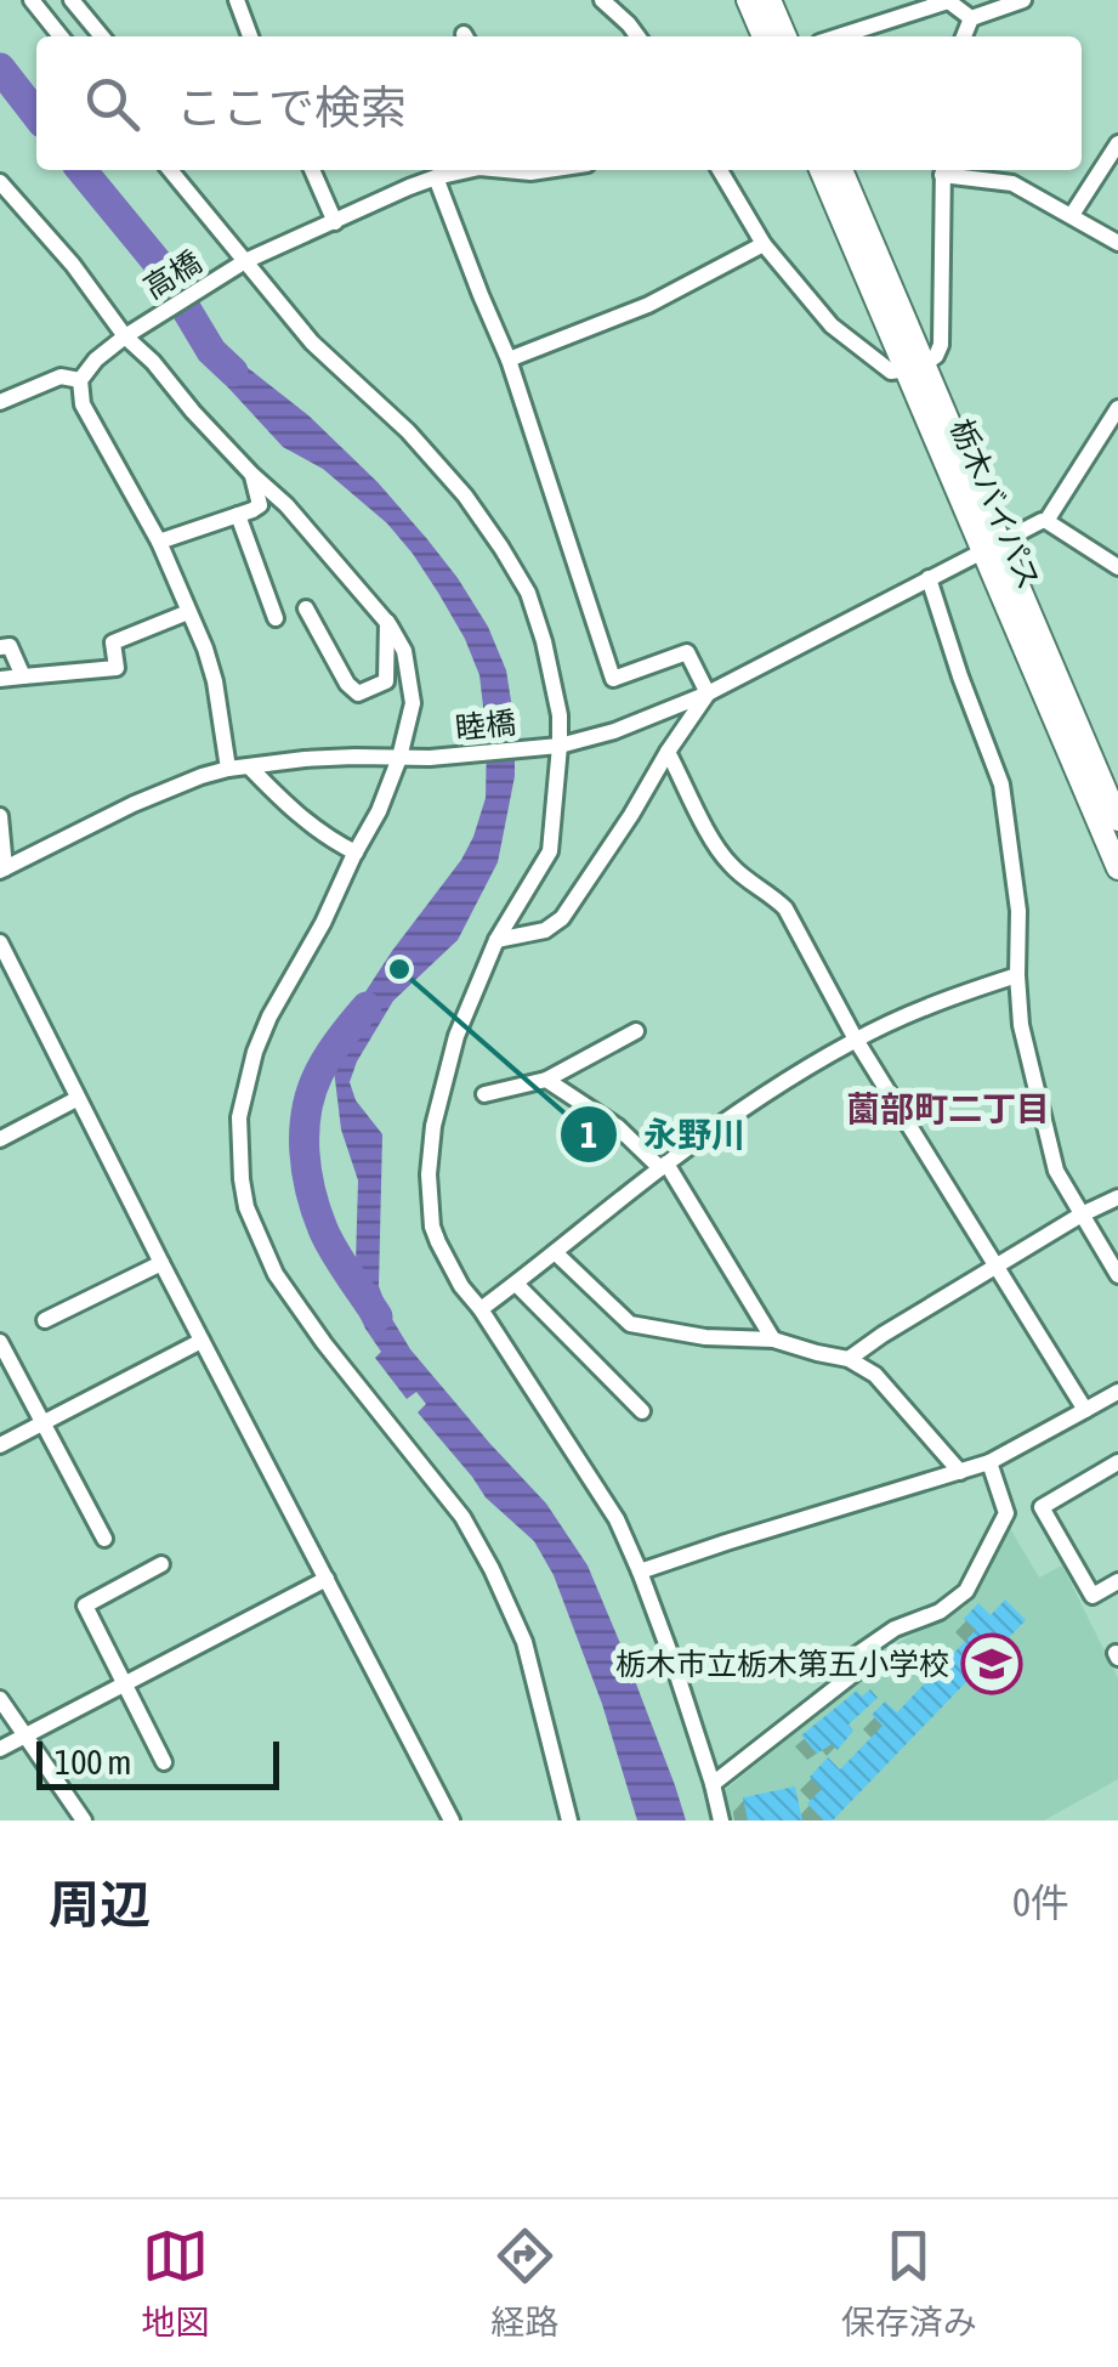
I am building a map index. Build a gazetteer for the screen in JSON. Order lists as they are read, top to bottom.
{
  "streets": {
    "main road": ["栃木バイパス"],
    "street": ["高橋", "睦橋"]
  },
  "crossings": [
    ["栃木バイパス", "睦橋"]
  ],
  "districts": ["薗部町二丁目"],
  "places": {
    "other": ["永野川"],
    "school or university": ["栃木市立栃木第五小学校"]
  },
  "scale_bar": "100 m",
  "page": {
    "search": "ここで検索",
    "scale": "100 m",
    "heading": ["周辺", "0件"],
    "nav": ["地図", "経路", "保存済み"]
  }
}
